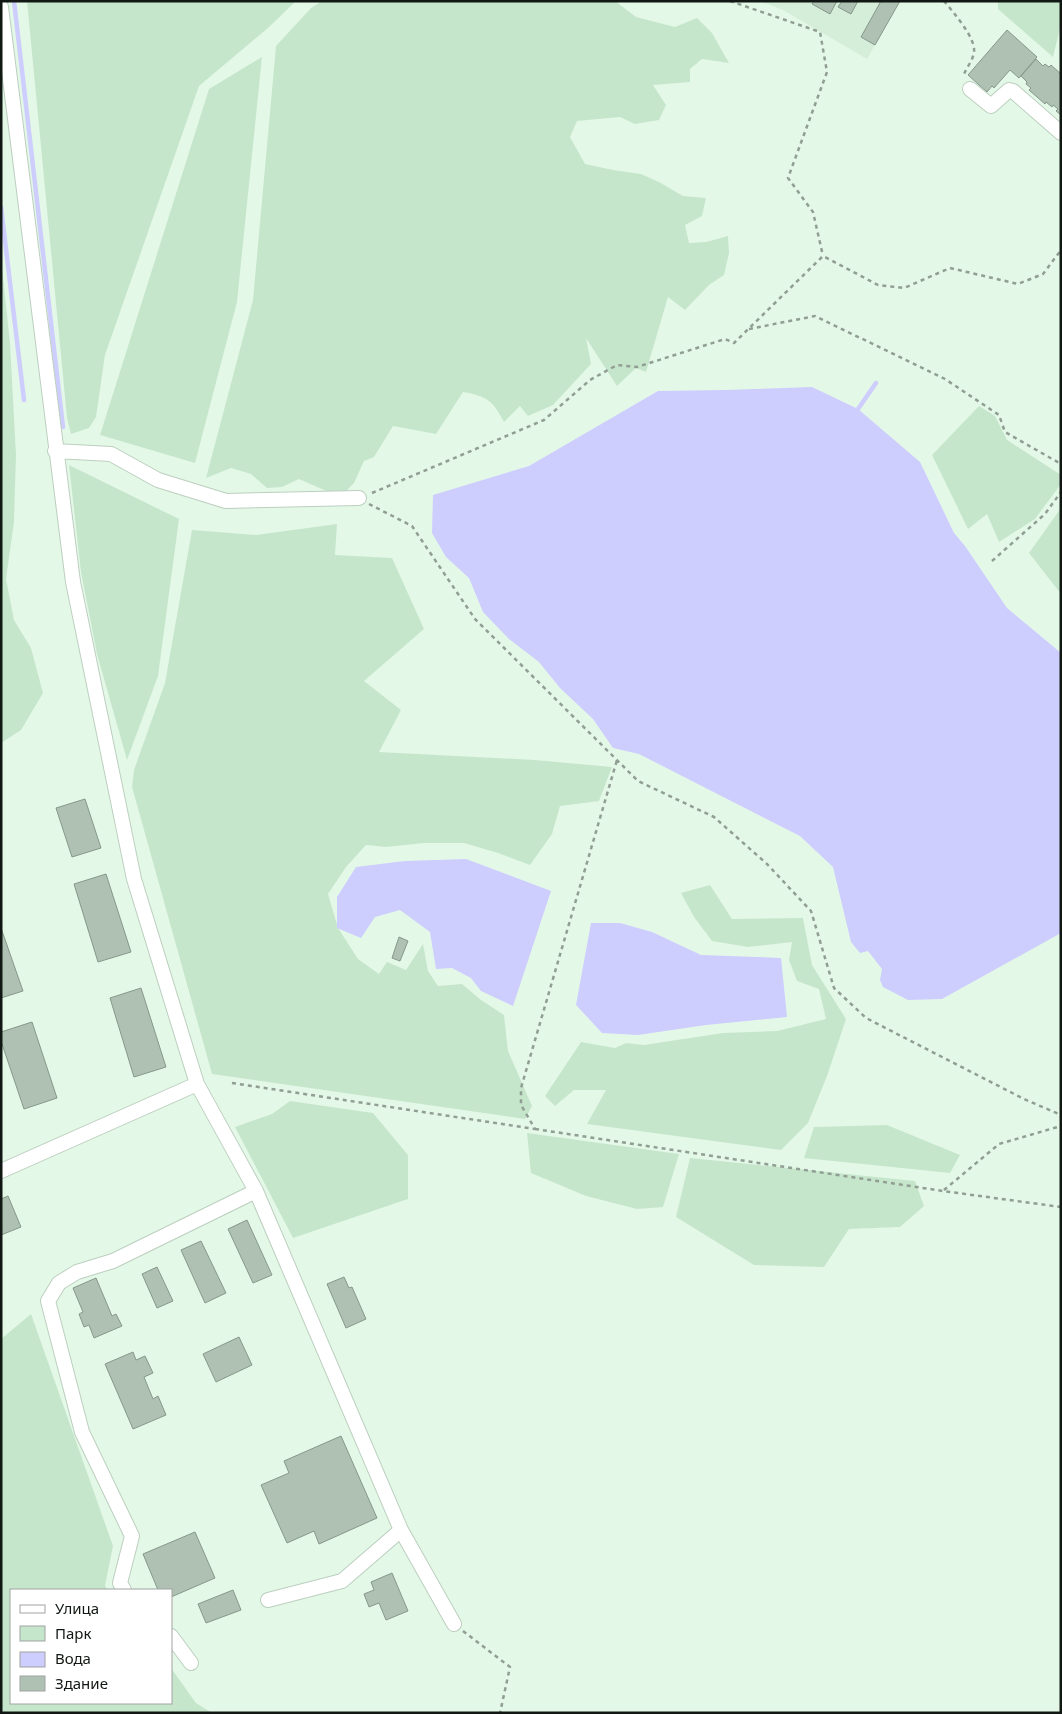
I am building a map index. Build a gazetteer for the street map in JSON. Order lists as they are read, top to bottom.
{
  "legend": [
    "Улица",
    "Парк",
    "Вода",
    "Здание"
  ]
}
